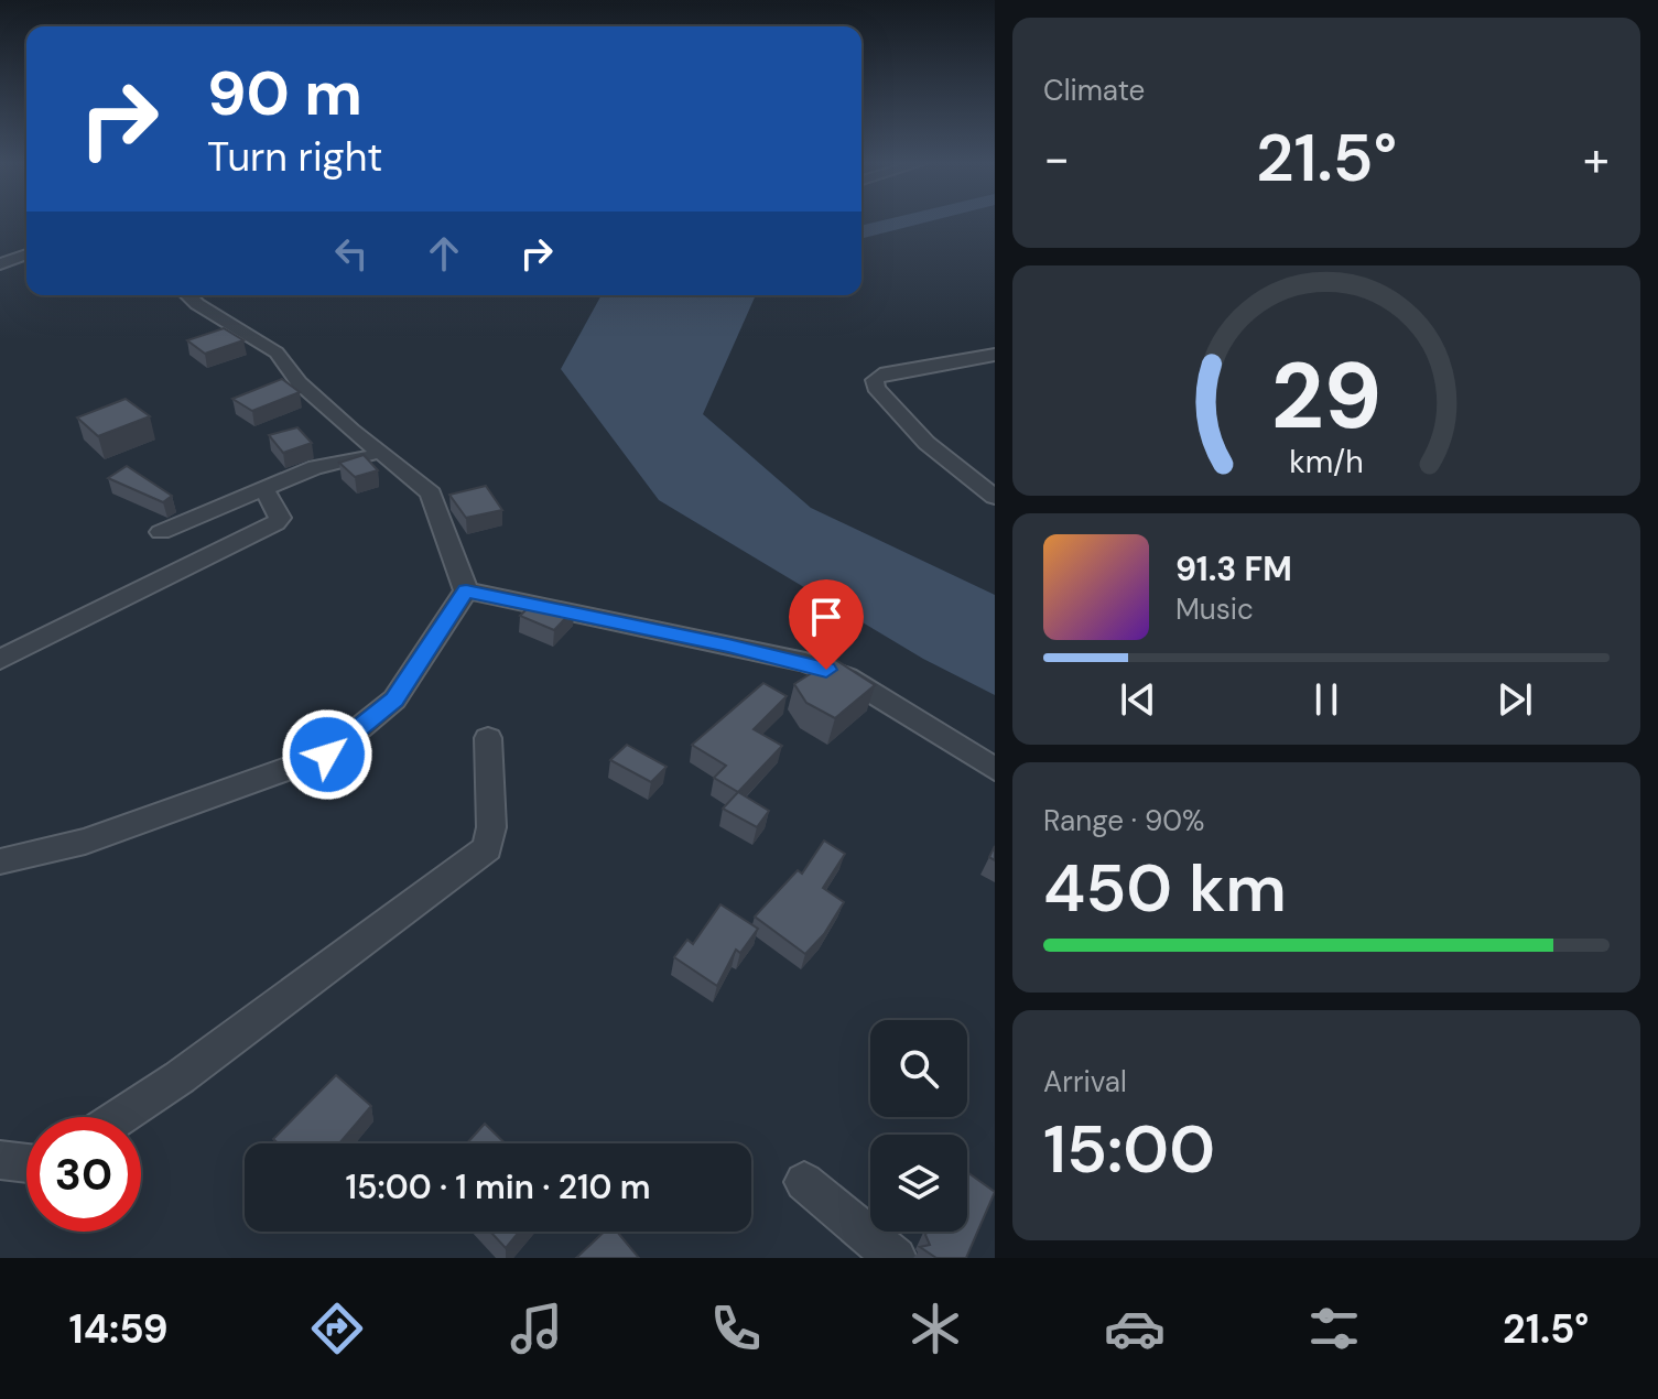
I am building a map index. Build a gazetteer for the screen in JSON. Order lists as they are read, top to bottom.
{
  "page": {
    "tile": [
      "Climate",
      ["Range · 90%", "450 km"],
      ["Arrival", "15:00"]
    ],
    "turn": ["90 m", "Turn right"],
    "heat": ["−", "21.5°", "+"],
    "song": ["91.3 FM", "Music"],
    "limit": "30",
    "trip": "15:00 · 1 min · 210 m",
    "tabs": ["14:59", "21.5°"],
    "gauge": ["29", "km/h"]
  }
}
